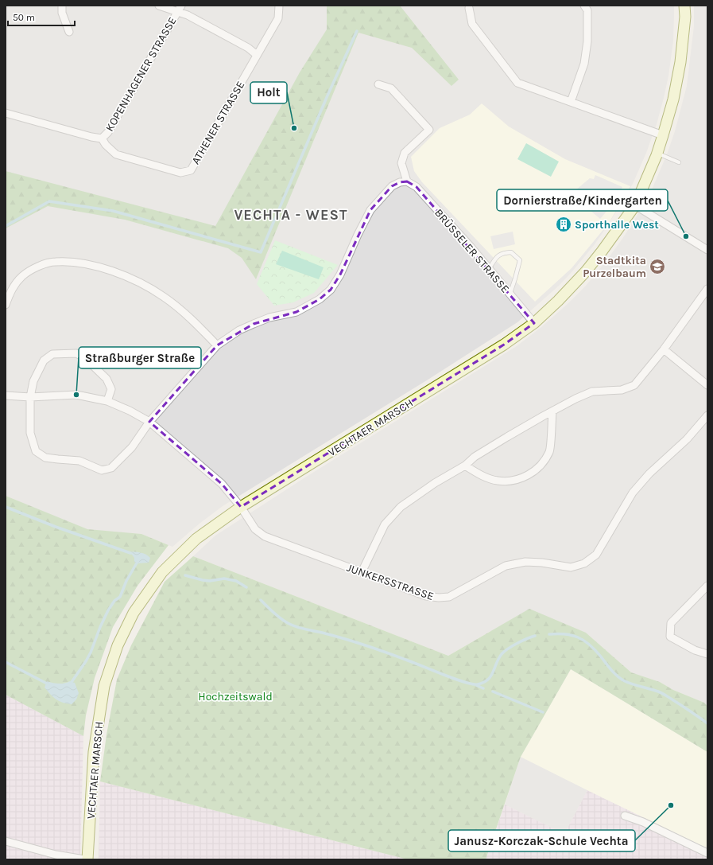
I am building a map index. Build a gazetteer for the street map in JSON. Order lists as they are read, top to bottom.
{
  "streets": {
    "street": [
      "KOPENHAGENER STRASSE",
      "ATHENER STRASSE",
      "BRÜSSELER STRASSE",
      "VECHTAER MARSCH",
      "JUNKERSSTRASSE"
    ]
  },
  "crossings": [
    ["KOPENHAGENER STRASSE", "ATHENER STRASSE"],
    ["BRÜSSELER STRASSE", "VECHTAER MARSCH"],
    ["VECHTAER MARSCH", "JUNKERSSTRASSE"]
  ],
  "districts": ["VECHTA - WEST"],
  "parks": ["Hochzeitswald"],
  "places": {
    "other": [
      "Holt",
      "Dornierstraße/Kindergarten",
      "Straßburger Straße",
      "Janusz-Korczak-Schule Vechta"
    ],
    "building": ["Sporthalle West"],
    "school or university": ["Stadtkita Purzelbaum"]
  },
  "scale_bar": "50 m"
}
